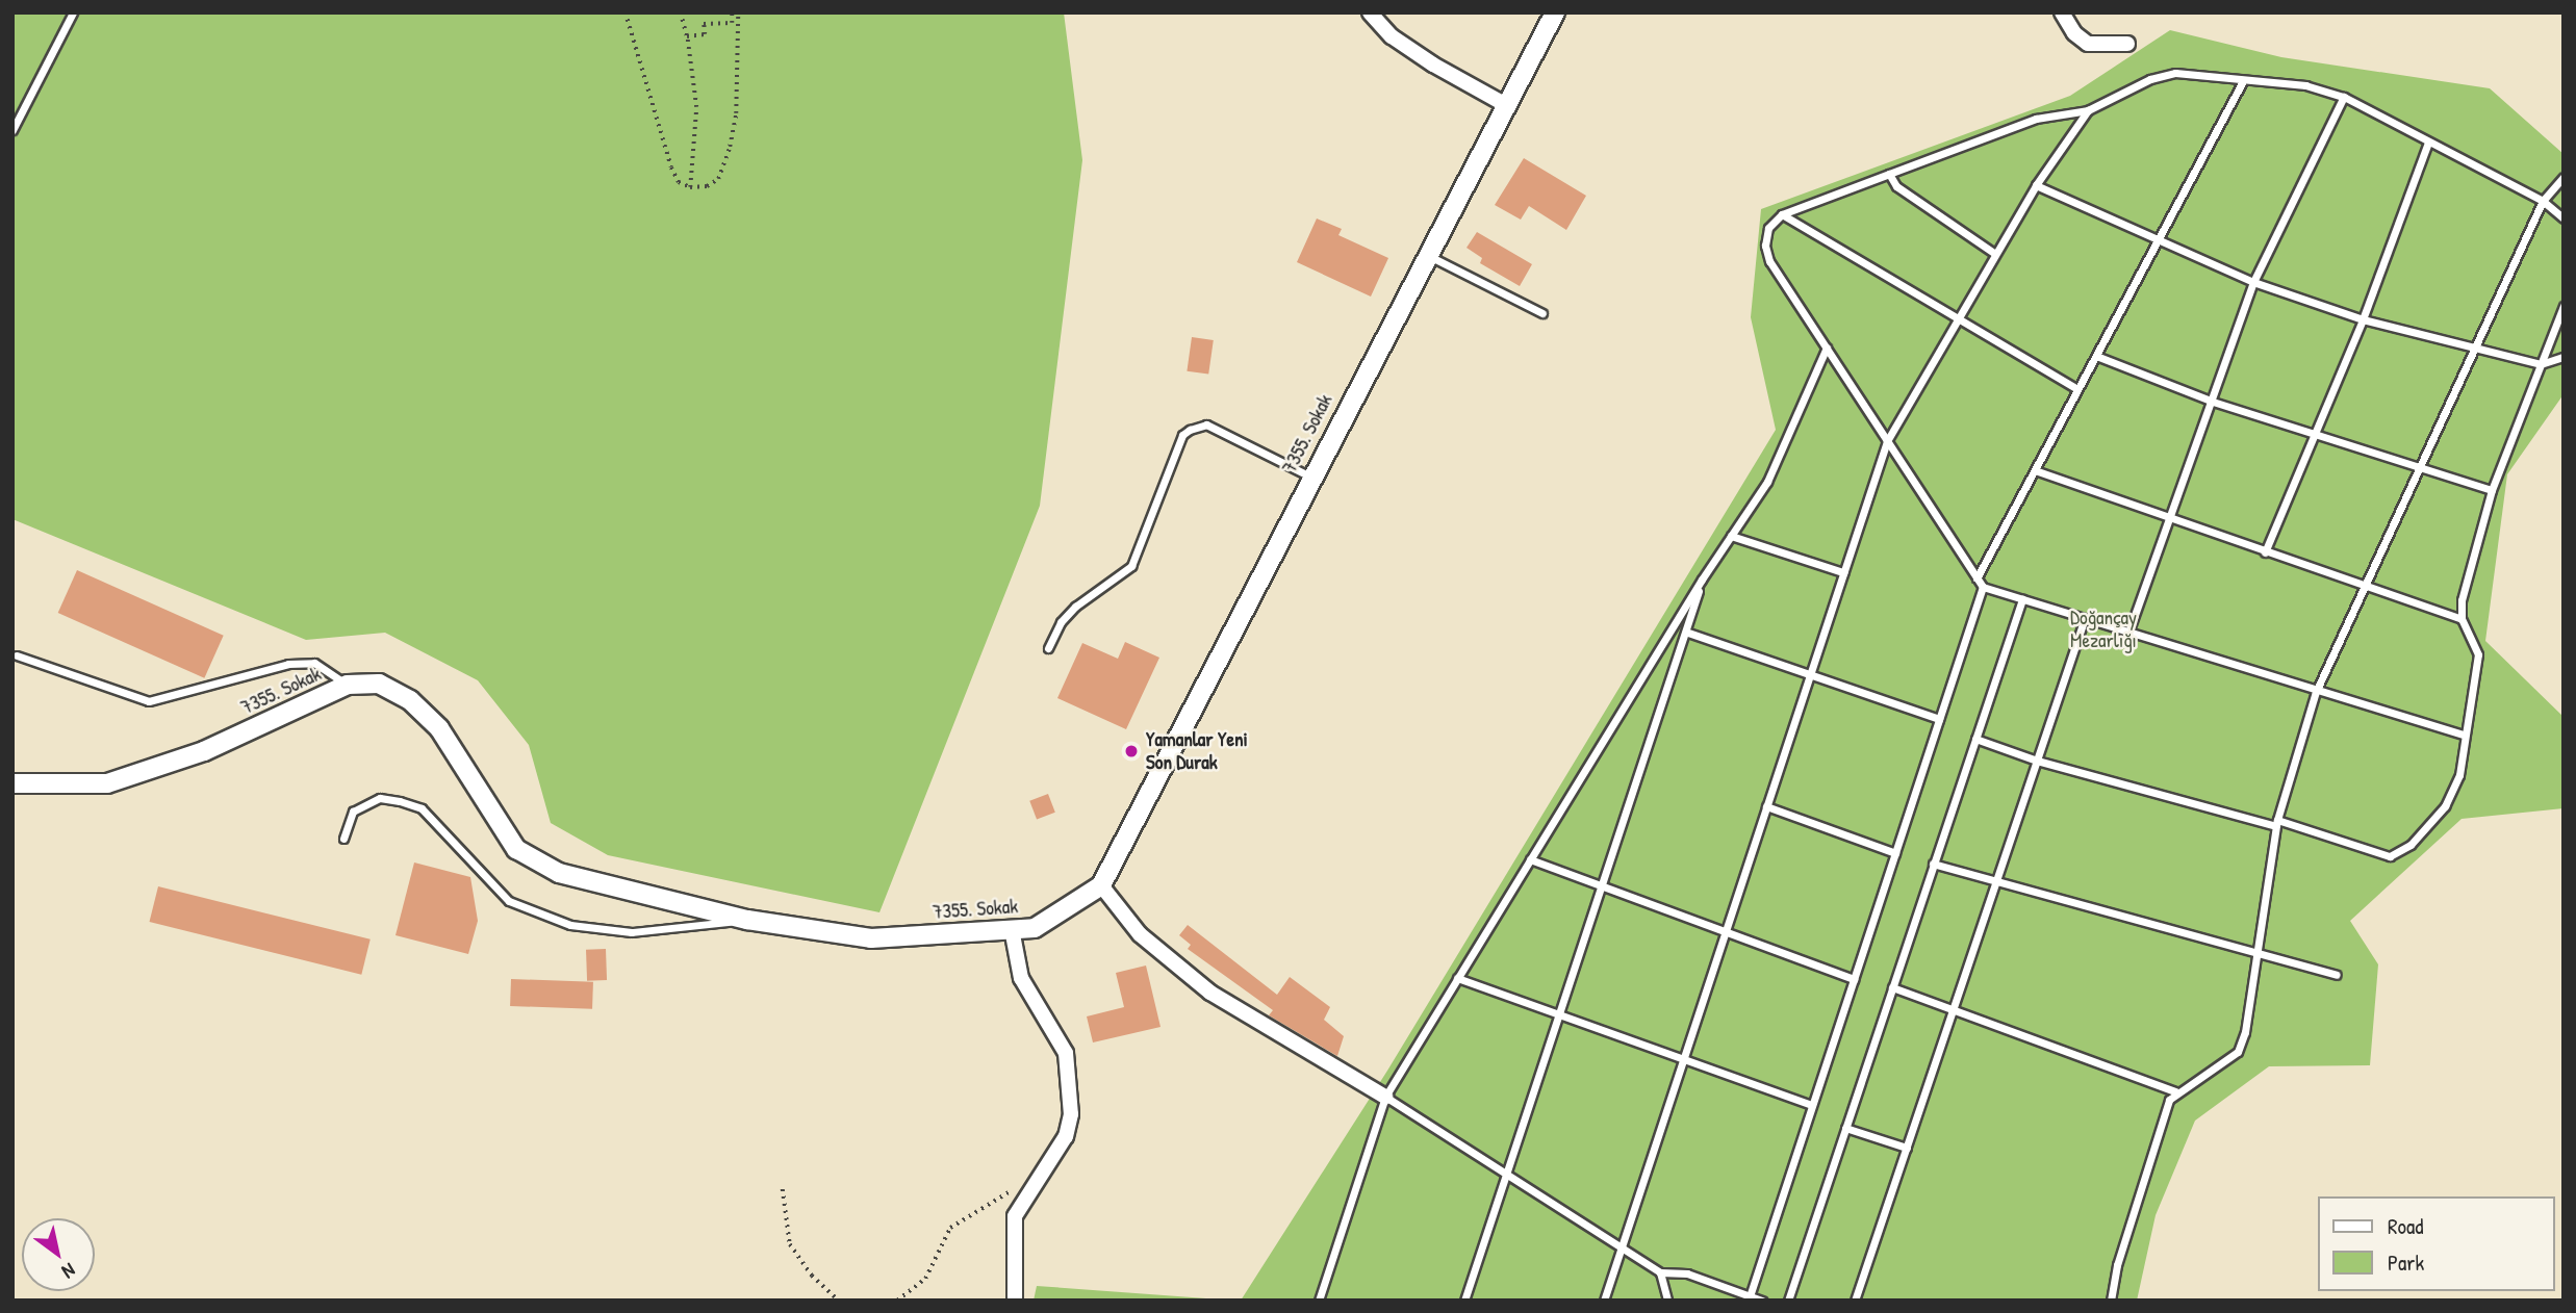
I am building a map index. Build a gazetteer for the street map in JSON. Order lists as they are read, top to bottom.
{
  "streets": {
    "street": ["7355. Sokak"]
  },
  "parks": ["Doğançay Mezarlığı"],
  "places": ["Yamanlar Yeni Son Durak"],
  "legend": ["Road", "Park"],
  "north": "bottom right"
}
